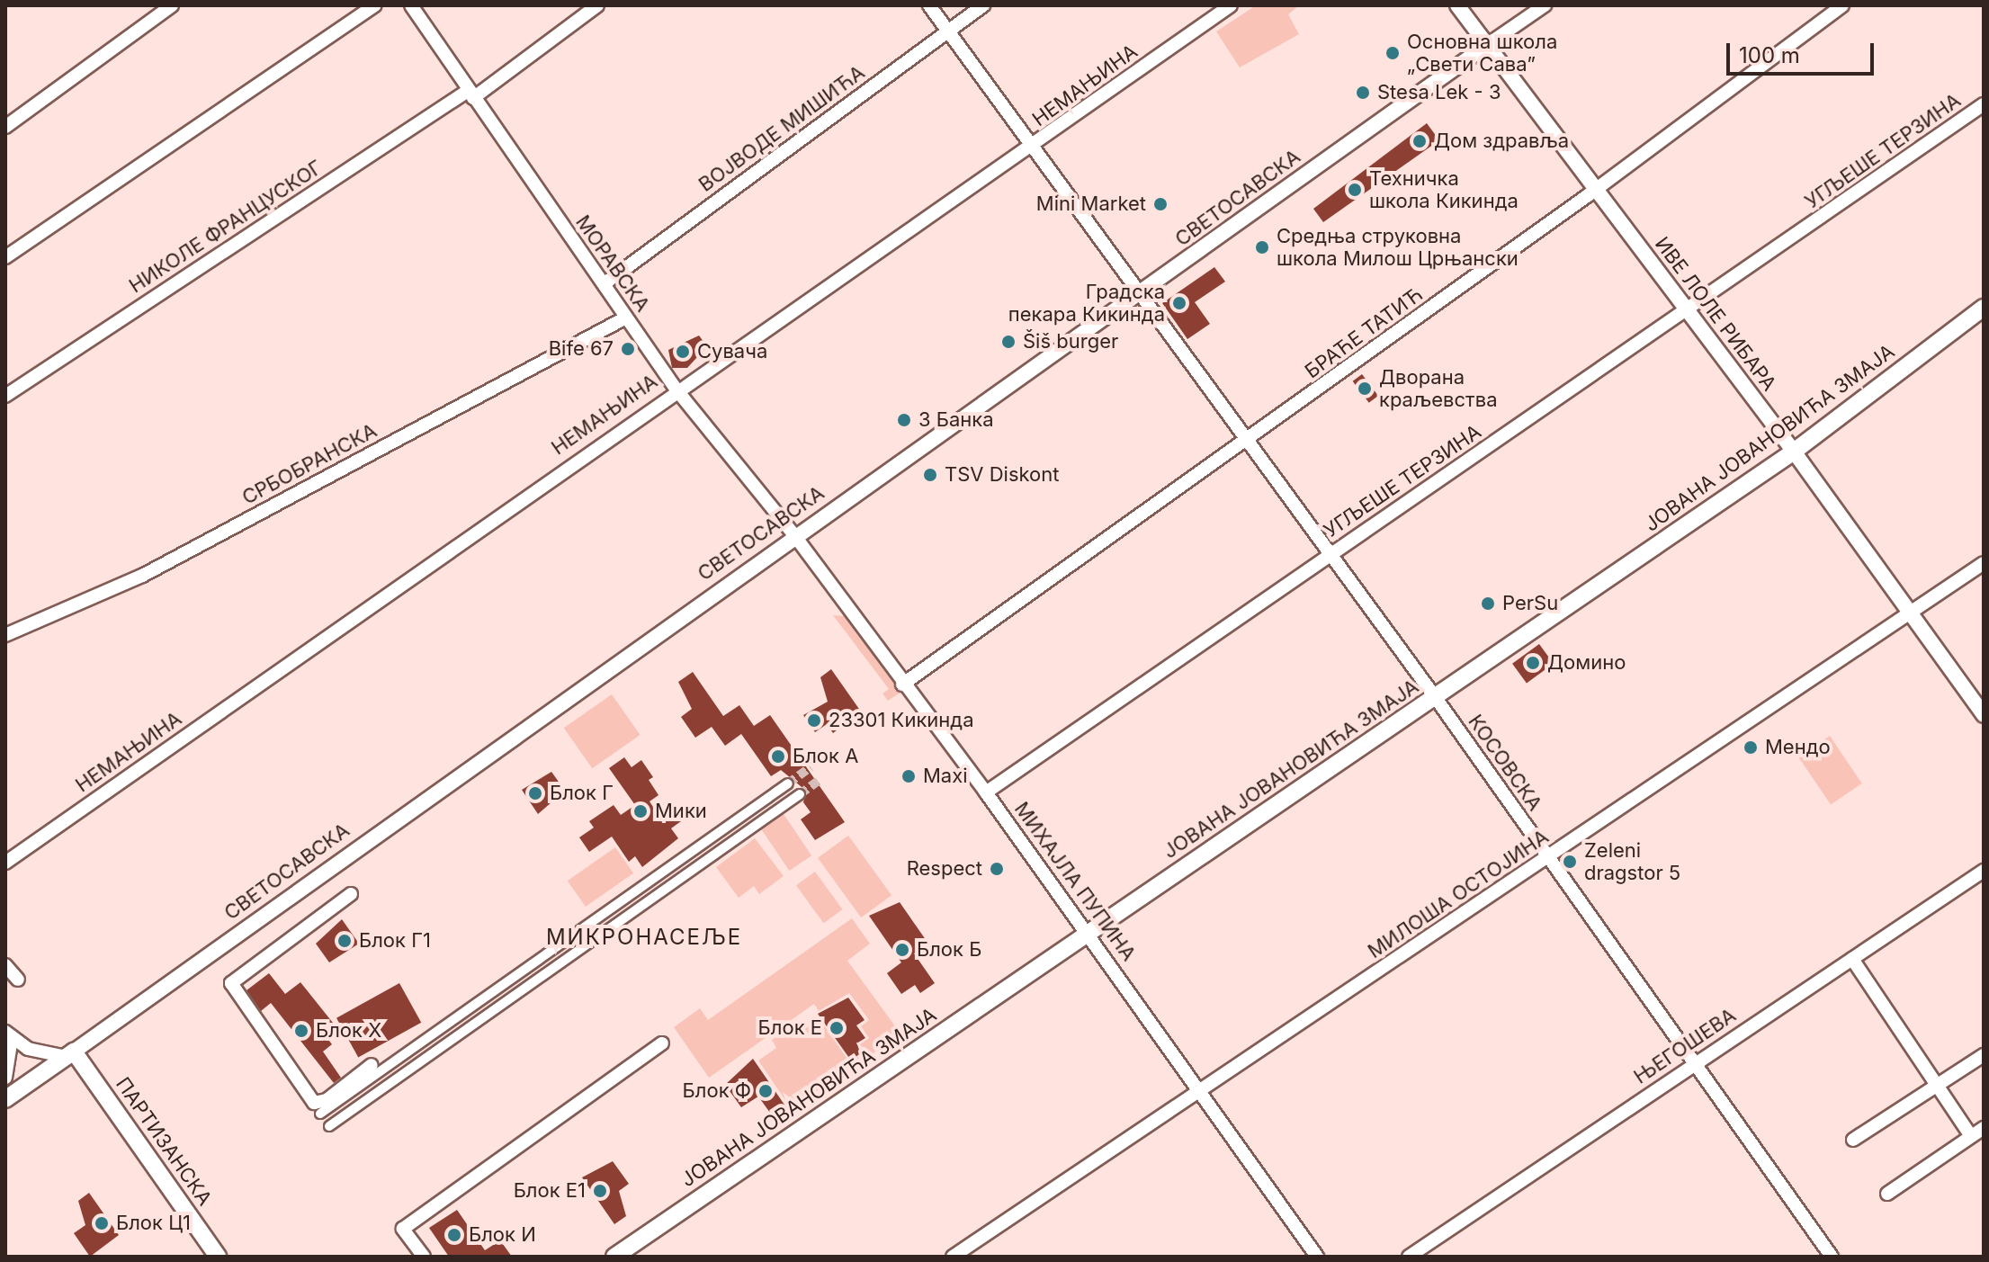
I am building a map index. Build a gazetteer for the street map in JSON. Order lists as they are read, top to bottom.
{
  "streets": {
    "main road": ["СВЕТОСАВСКА", "ЈОВАНА ЈОВАНОВИЋА ЗМАЈА", "ПАРТИЗАНСКА"],
    "street": [
      "НЕМАЊИНА",
      "ВОЈВОДЕ МИШИЋА",
      "УГЉЕШЕ ТЕРЗИНА",
      "НИКОЛЕ ФРАНЦУСКОГ",
      "МОРАВСКА",
      "ИВЕ ЛОЛЕ РИБАРА",
      "БРАЋЕ ТАТИЋ",
      "СРБОБРАНСКА",
      "КОСОВСКА",
      "МИХАЈЛА ПУПИНА",
      "МИЛОША ОСТОЈИНА",
      "ЊЕГОШЕВА"
    ]
  },
  "crossings": [
    ["НЕМАЊИНА", "МОРАВСКА"],
    ["НЕМАЊИНА", "КОСОВСКА"],
    ["ВОЈВОДЕ МИШИЋА", "МОРАВСКА"],
    ["ВОЈВОДЕ МИШИЋА", "КОСОВСКА"],
    ["УГЉЕШЕ ТЕРЗИНА", "ИВЕ ЛОЛЕ РИБАРА"],
    ["УГЉЕШЕ ТЕРЗИНА", "КОСОВСКА"],
    ["УГЉЕШЕ ТЕРЗИНА", "МИХАЈЛА ПУПИНА"],
    ["СВЕТОСАВСКА", "МОРАВСКА"],
    ["СВЕТОСАВСКА", "ИВЕ ЛОЛЕ РИБАРА"],
    ["СВЕТОСАВСКА", "КОСОВСКА"],
    ["СВЕТОСАВСКА", "МИХАЈЛА ПУПИНА"],
    ["СВЕТОСАВСКА", "ПАРТИЗАНСКА"],
    ["НИКОЛЕ ФРАНЦУСКОГ", "МОРАВСКА"],
    ["МОРАВСКА", "СРБОБРАНСКА"],
    ["МОРАВСКА", "МИХАЈЛА ПУПИНА"],
    ["ИВЕ ЛОЛЕ РИБАРА", "БРАЋЕ ТАТИЋ"],
    ["ИВЕ ЛОЛЕ РИБАРА", "ЈОВАНА ЈОВАНОВИЋА ЗМАЈА"],
    ["ИВЕ ЛОЛЕ РИБАРА", "МИЛОША ОСТОЈИНА"],
    ["БРАЋЕ ТАТИЋ", "КОСОВСКА"],
    ["БРАЋЕ ТАТИЋ", "МИХАЈЛА ПУПИНА"],
    ["ЈОВАНА ЈОВАНОВИЋА ЗМАЈА", "КОСОВСКА"],
    ["ЈОВАНА ЈОВАНОВИЋА ЗМАЈА", "МИХАЈЛА ПУПИНА"],
    ["КОСОВСКА", "МИЛОША ОСТОЈИНА"],
    ["КОСОВСКА", "ЊЕГОШЕВА"],
    ["МИХАЈЛА ПУПИНА", "МИЛОША ОСТОЈИНА"]
  ],
  "districts": ["МИКРОНАСЕЉЕ"],
  "places": [
    "Основна школа „Свети Сава”",
    "Stesa Lek - 3",
    "Дом здравља",
    "Техничка школа Кикинда",
    "Mini Market",
    "Средња струковна школа Милош Црњански",
    "Градска пекара Кикинда",
    "Šiš burger",
    "Bife 67",
    "Сувача",
    "Дворана краљевства",
    "3 Банка",
    "TSV Diskont",
    "PerSu",
    "Домино",
    "23301 Кикинда",
    "Мендо",
    "Блок А",
    "Maxi",
    "Блок Г",
    "Мики",
    "Zeleni dragstor 5",
    "Respect",
    "Блок Г1",
    "Блок Б",
    "Блок Е",
    "Блок Х",
    "Блок Ф",
    "Блок Е1",
    "Блок Ц1",
    "Блок И"
  ],
  "scale_bar": "100 m"
}
